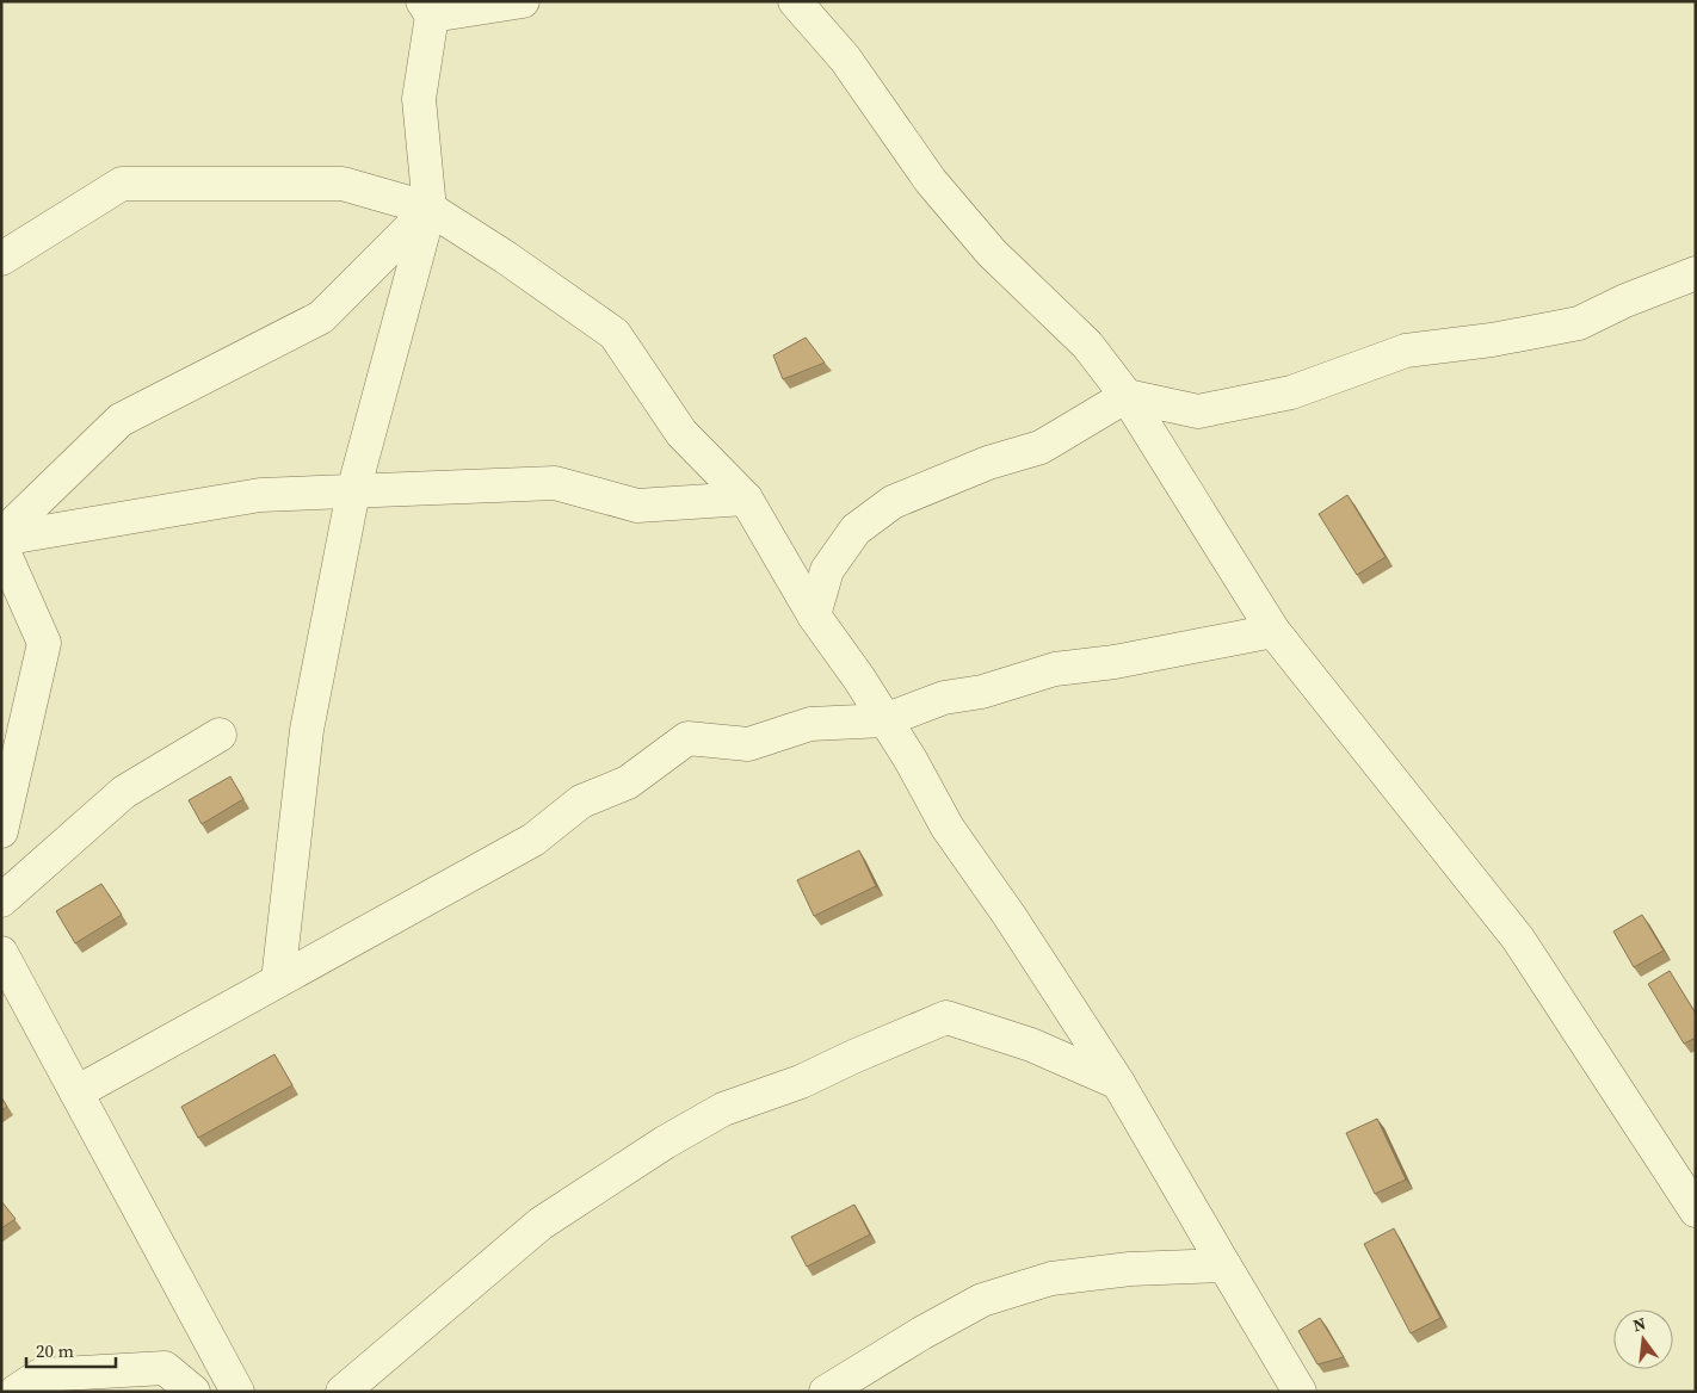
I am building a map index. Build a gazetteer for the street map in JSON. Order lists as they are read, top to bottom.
{
  "scale_bar": "20 m",
  "north": "top"
}
